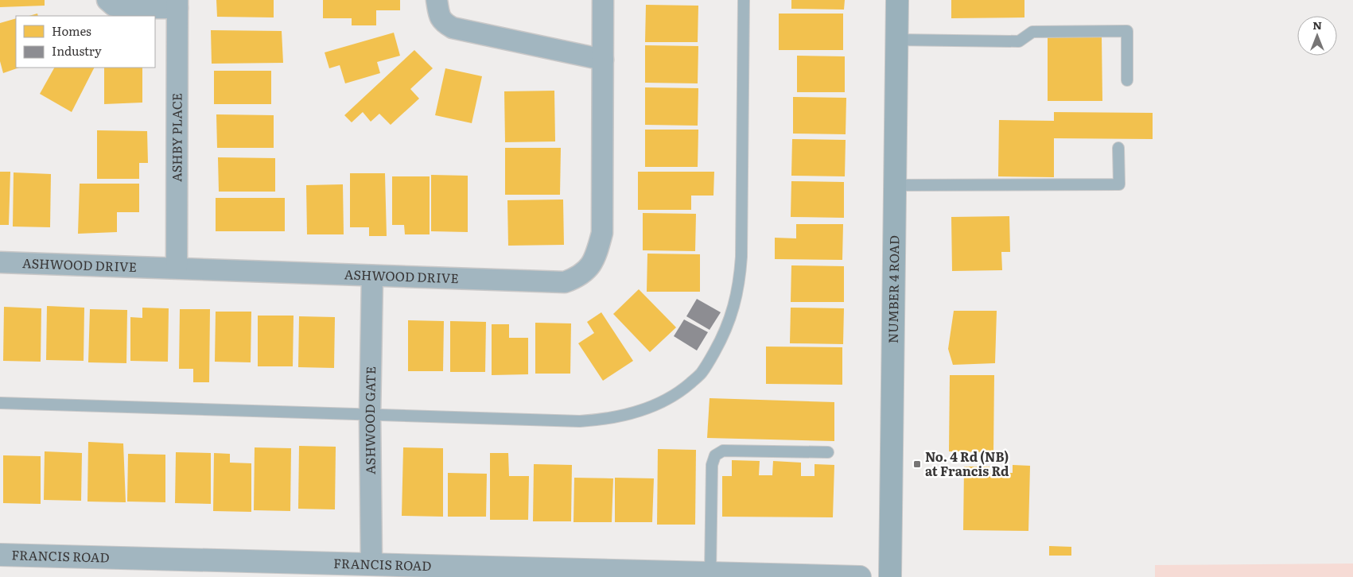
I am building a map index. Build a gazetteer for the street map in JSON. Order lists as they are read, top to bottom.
{
  "streets": {
    "main road": ["NUMBER 4 ROAD"],
    "street": [
      "ASHBY PLACE",
      "ASHWOOD DRIVE",
      "ASHWOOD GATE",
      "FRANCIS ROAD"
    ]
  },
  "crossings": [
    ["ASHBY PLACE", "ASHWOOD DRIVE"],
    ["ASHWOOD DRIVE", "ASHWOOD GATE"],
    ["ASHWOOD GATE", "FRANCIS ROAD"]
  ],
  "places": {
    "transit": ["No. 4 Rd (NB) at Francis Rd"]
  },
  "legend": ["Homes", "Industry"],
  "north": "top"
}
